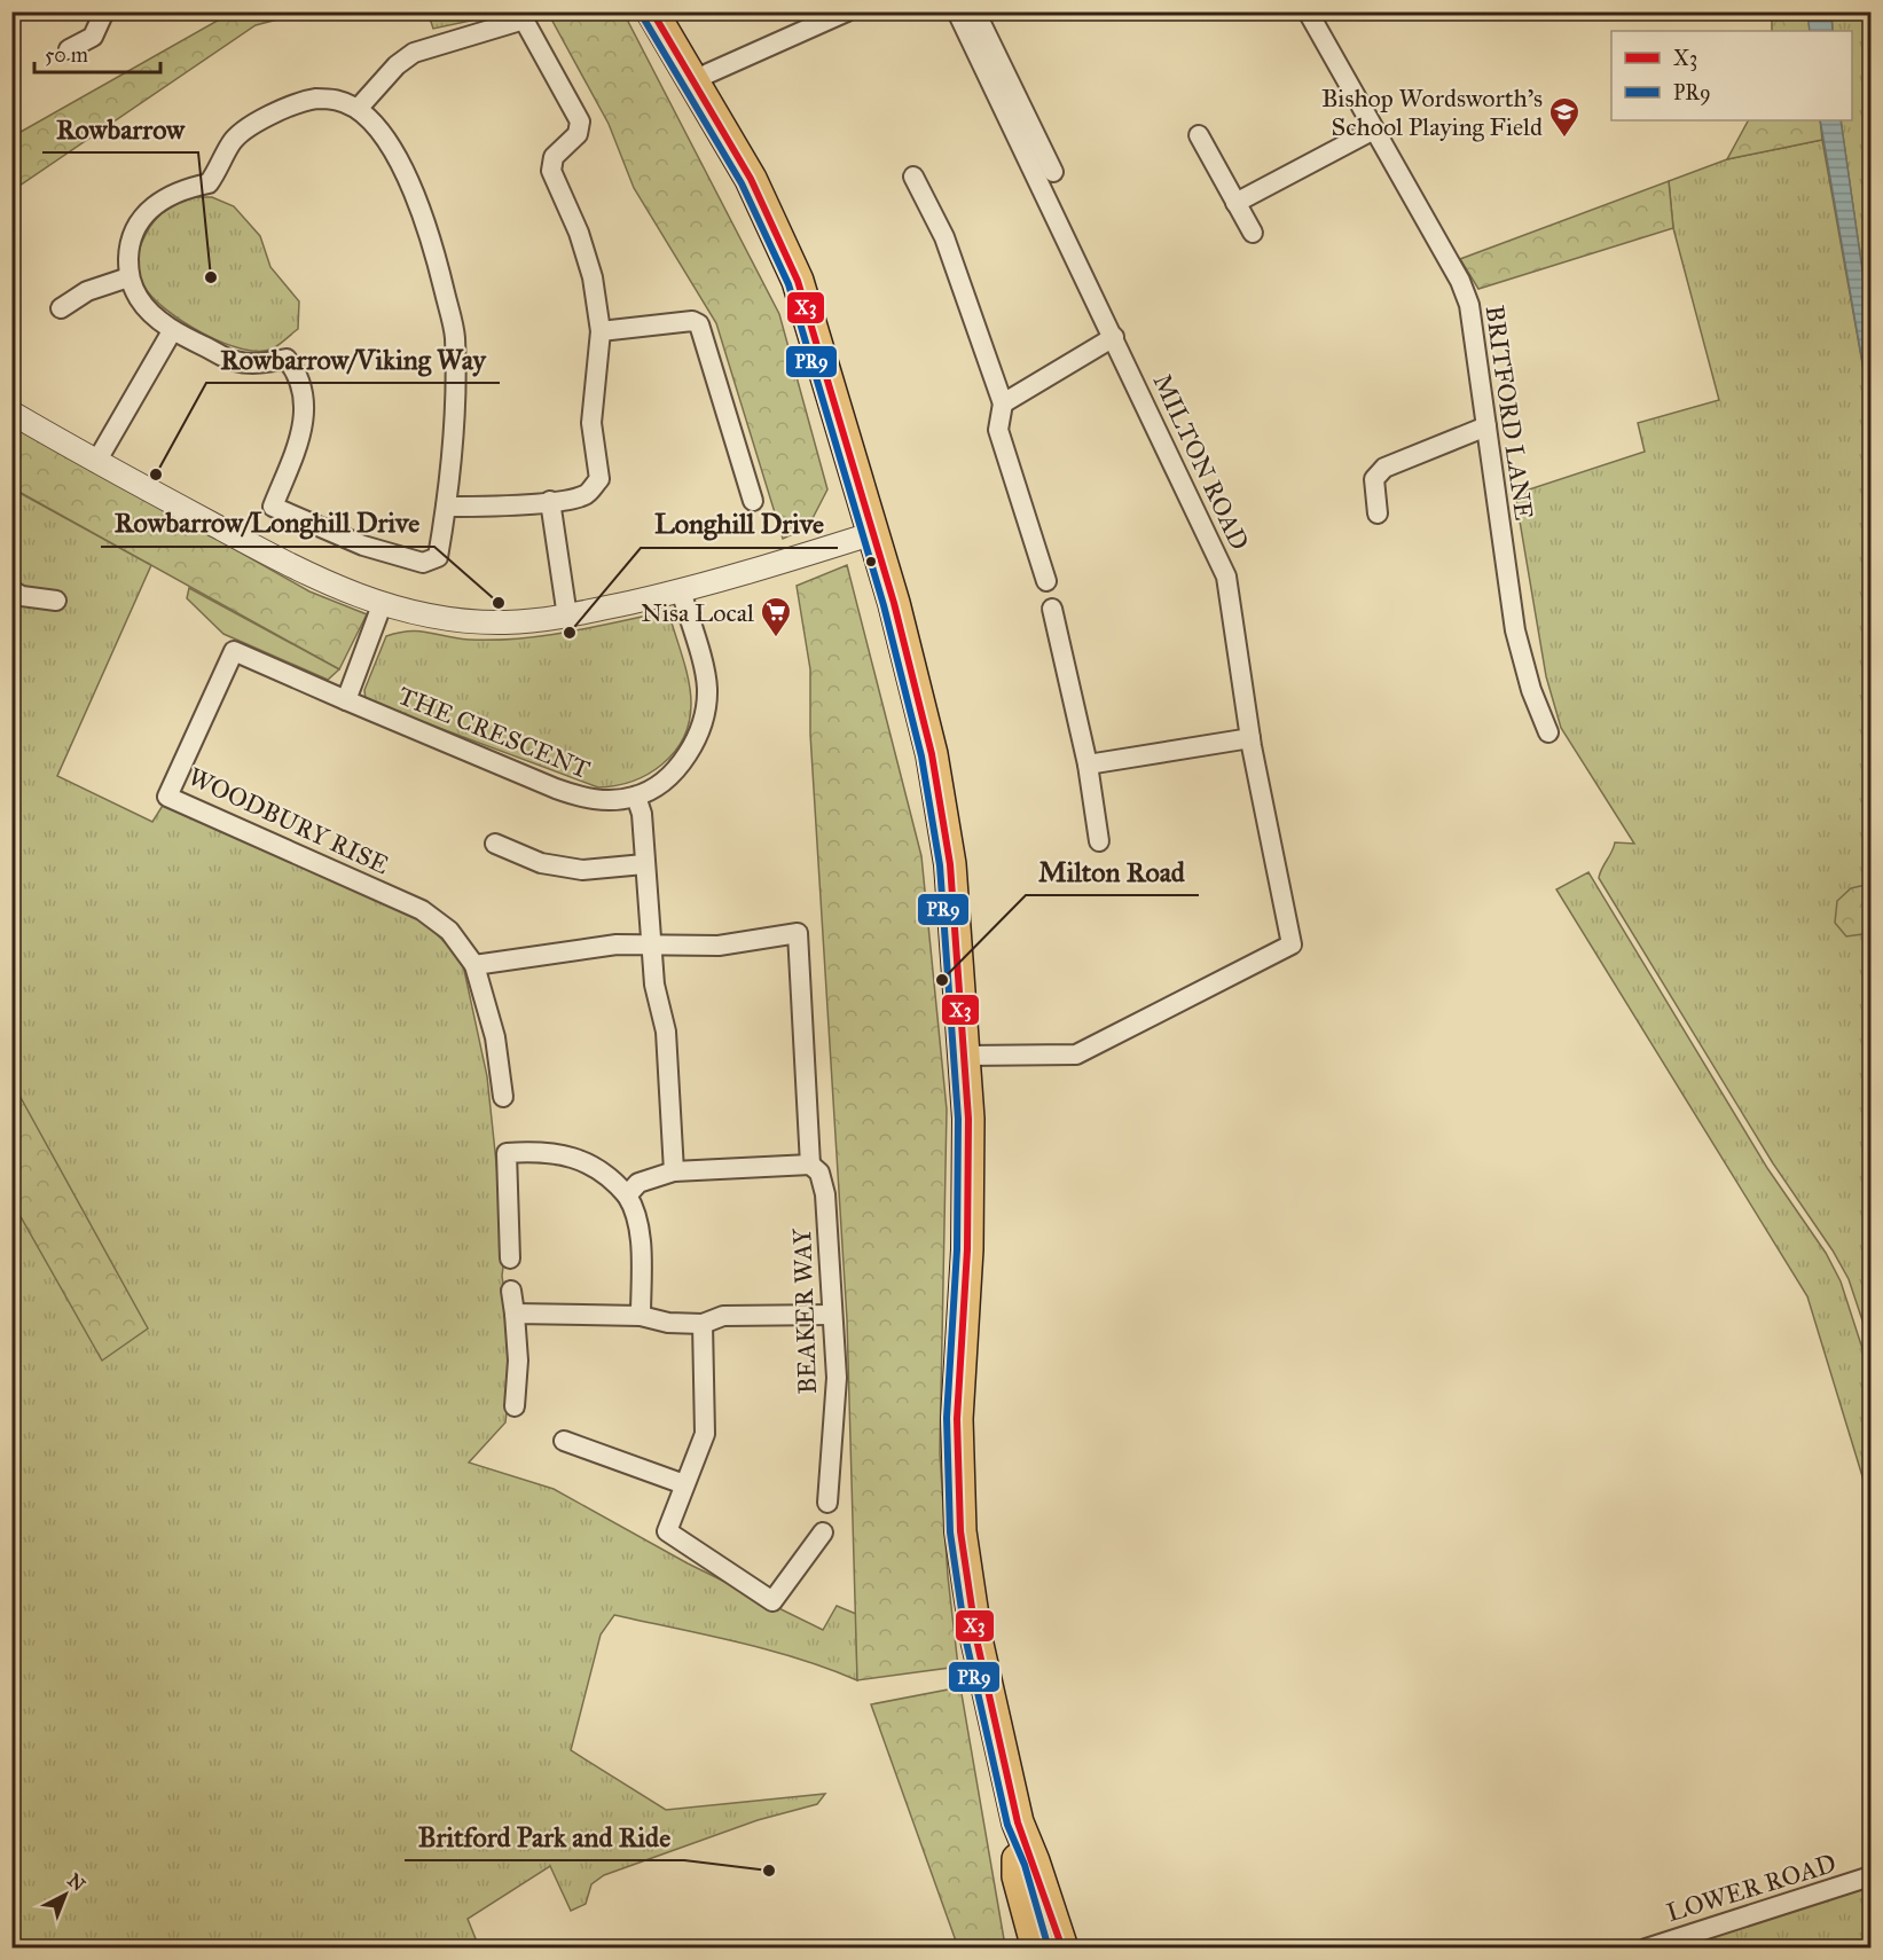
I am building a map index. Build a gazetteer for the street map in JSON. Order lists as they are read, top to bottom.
{
  "streets": {
    "street": [
      "BRITFORD LANE",
      "MILTON ROAD",
      "THE CRESCENT",
      "WOODBURY RISE",
      "BEAKER WAY",
      "LOWER ROAD"
    ]
  },
  "crossings": [
    ["THE CRESCENT", "WOODBURY RISE"]
  ],
  "places": {
    "school or university": ["Bishop Wordsworth's School Playing Field"],
    "other": [
      "Rowbarrow",
      "Rowbarrow/Viking Way",
      "Rowbarrow/Longhill Drive",
      "Longhill Drive",
      "Milton Road",
      "Britford Park and Ride"
    ],
    "supermarket": ["Nisa Local"]
  },
  "lines": ["transit line X3", "transit line PR9"],
  "legend": ["X3", "PR9"],
  "scale_bar": "50 m",
  "north": "top right"
}
